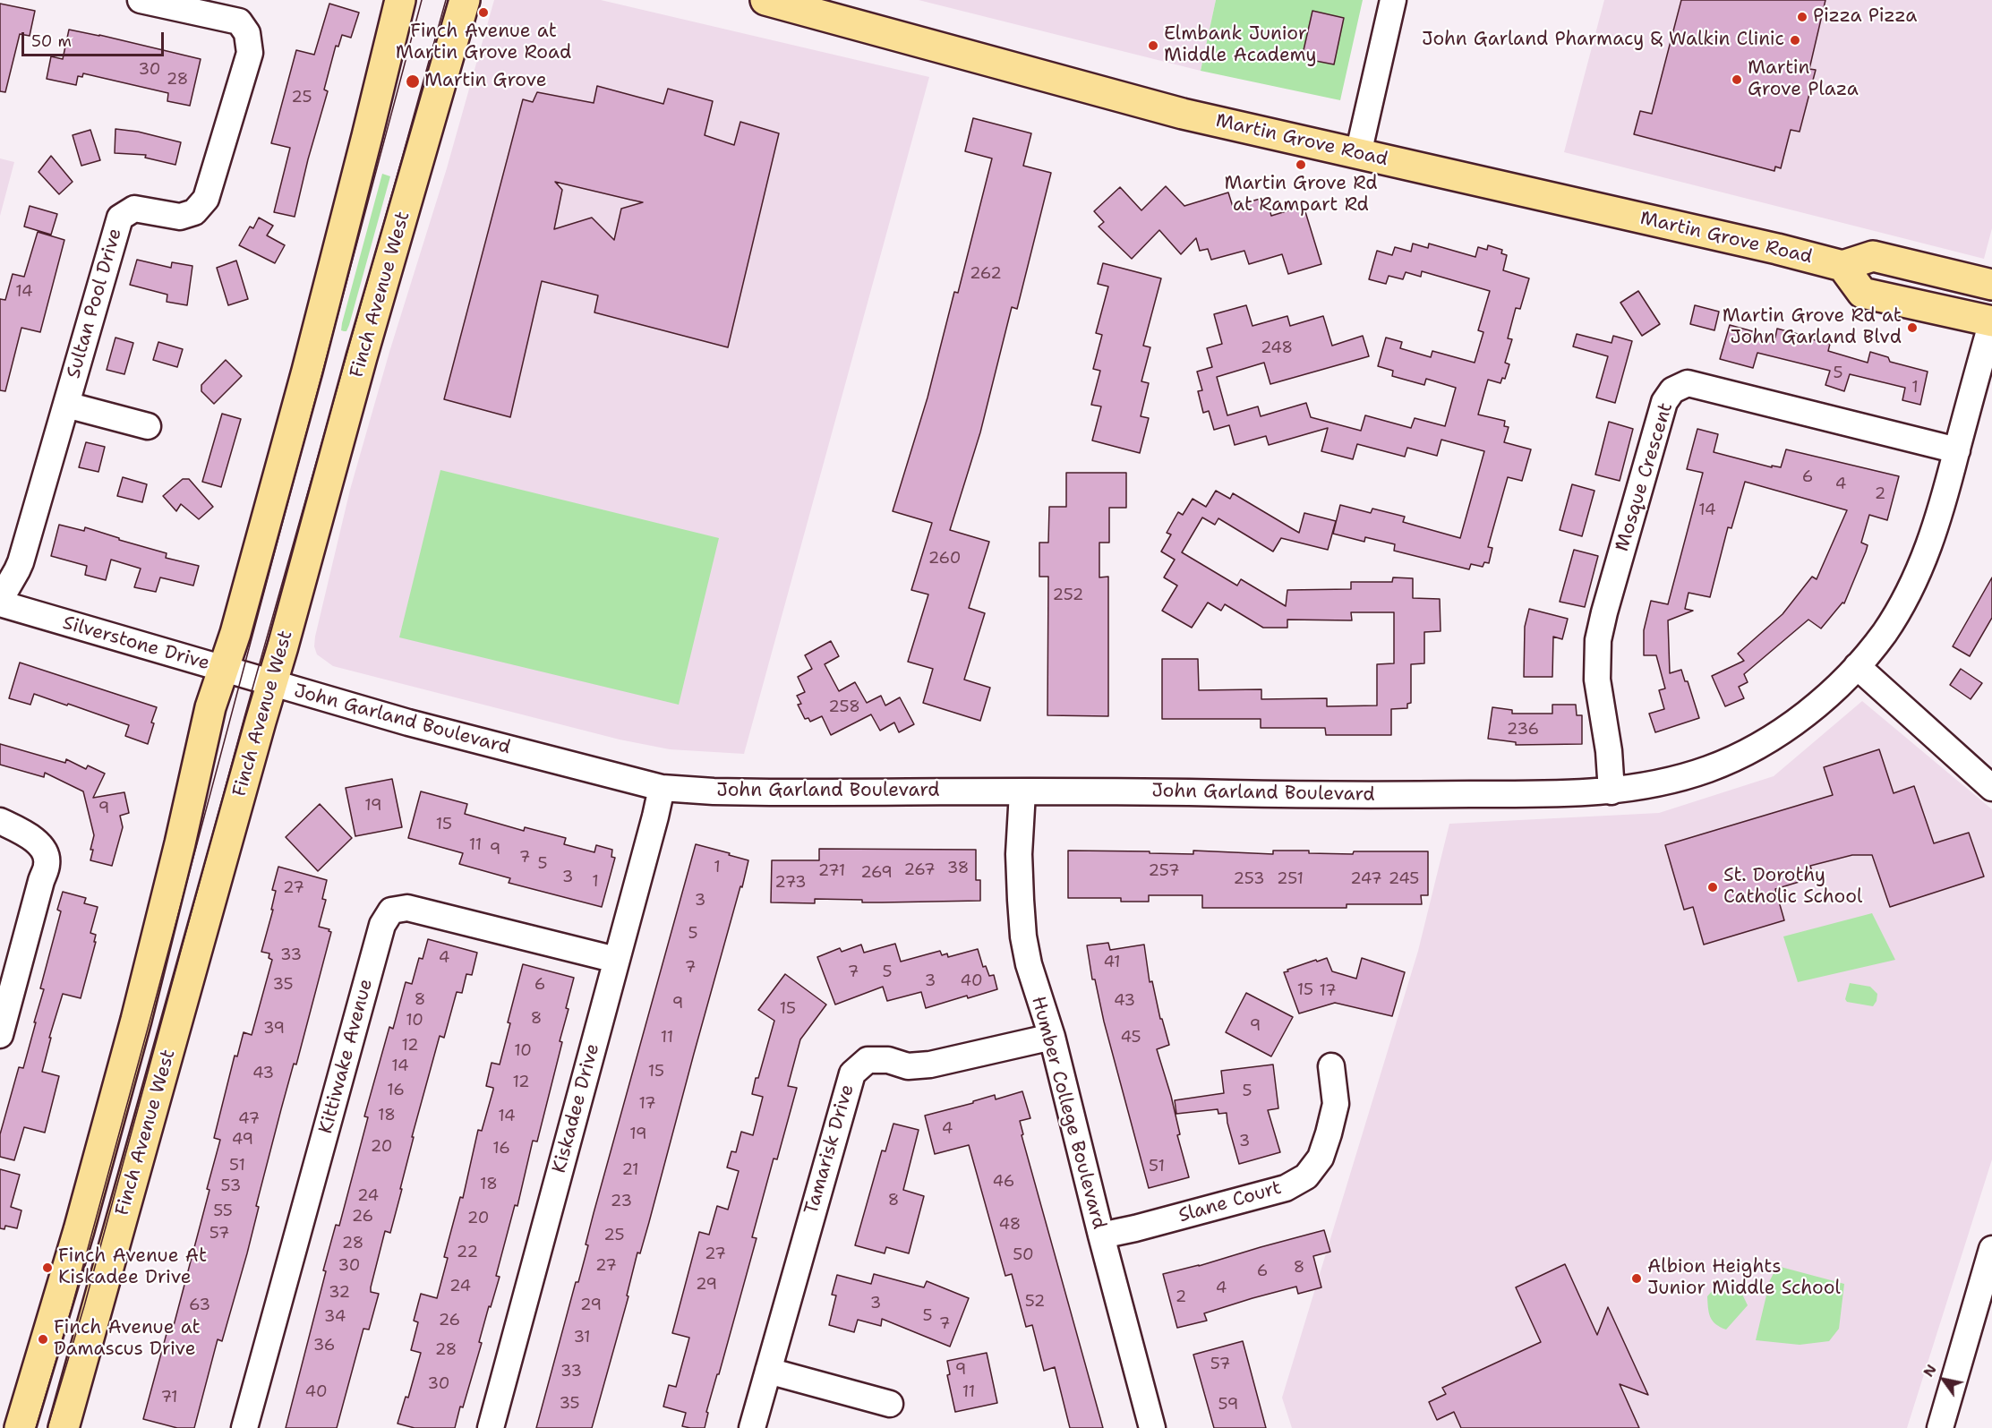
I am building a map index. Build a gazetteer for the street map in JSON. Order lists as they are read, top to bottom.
{
  "streets": {
    "main road": ["Martin Grove Road", "Finch Avenue West"],
    "street": [
      "Sultan Pool Drive",
      "Mosque Crescent",
      "Silverstone Drive",
      "John Garland Boulevard",
      "Kittiwake Avenue",
      "Kiskadee Drive",
      "Humber College Boulevard",
      "Tamarisk Drive",
      "Slane Court"
    ]
  },
  "crossings": [
    ["Finch Avenue West", "Silverstone Drive"],
    ["Finch Avenue West", "John Garland Boulevard"],
    ["Sultan Pool Drive", "Silverstone Drive"],
    ["Mosque Crescent", "John Garland Boulevard"],
    ["Silverstone Drive", "John Garland Boulevard"],
    ["John Garland Boulevard", "Kiskadee Drive"],
    ["John Garland Boulevard", "Humber College Boulevard"],
    ["Kittiwake Avenue", "Kiskadee Drive"],
    ["Humber College Boulevard", "Tamarisk Drive"],
    ["Humber College Boulevard", "Slane Court"]
  ],
  "places": [
    "Finch Avenue at Martin Grove Road",
    "Pizza Pizza",
    "John Garland Pharmacy & Walkin Clinic",
    "Elmbank Junior Middle Academy",
    "Martin Grove Plaza",
    "Martin Grove",
    "Martin Grove Rd at Rampart Rd",
    "Martin Grove Rd at John Garland Blvd",
    "St. Dorothy Catholic School",
    "Finch Avenue At Kiskadee Drive",
    "Albion Heights Junior Middle School",
    "Finch Avenue at Damascus Drive"
  ],
  "house_numbers": [
    "30",
    "28",
    "25",
    "262",
    "14",
    "248",
    "5",
    "1",
    "6",
    "4",
    "2",
    "14",
    "260",
    "252",
    "258",
    "236",
    "19",
    "9",
    "15",
    "11",
    "9",
    "7",
    "5",
    "1",
    "38",
    "267",
    "271",
    "257",
    "269",
    "3",
    "253",
    "251",
    "247",
    "245",
    "1",
    "273",
    "27",
    "3",
    "5",
    "33",
    "4",
    "41",
    "7",
    "7",
    "5",
    "3",
    "40",
    "35",
    "6",
    "15",
    "17",
    "8",
    "43",
    "9",
    "15",
    "8",
    "10",
    "9",
    "39",
    "11",
    "45",
    "12",
    "10",
    "14",
    "15",
    "43",
    "12",
    "16",
    "5",
    "17",
    "18",
    "14",
    "47",
    "4",
    "19",
    "49",
    "3",
    "20",
    "16",
    "51",
    "51",
    "21",
    "46",
    "18",
    "53",
    "24",
    "8",
    "23",
    "55",
    "26",
    "20",
    "48",
    "57",
    "25",
    "28",
    "22",
    "27",
    "50",
    "30",
    "27",
    "8",
    "6",
    "29",
    "24",
    "4",
    "32",
    "2",
    "52",
    "3",
    "63",
    "29",
    "5",
    "34",
    "26",
    "7",
    "31",
    "36",
    "28",
    "57",
    "9",
    "33",
    "30",
    "40",
    "11",
    "71",
    "35",
    "59"
  ],
  "scale_bar": "50 m",
  "north": "top left"
}
